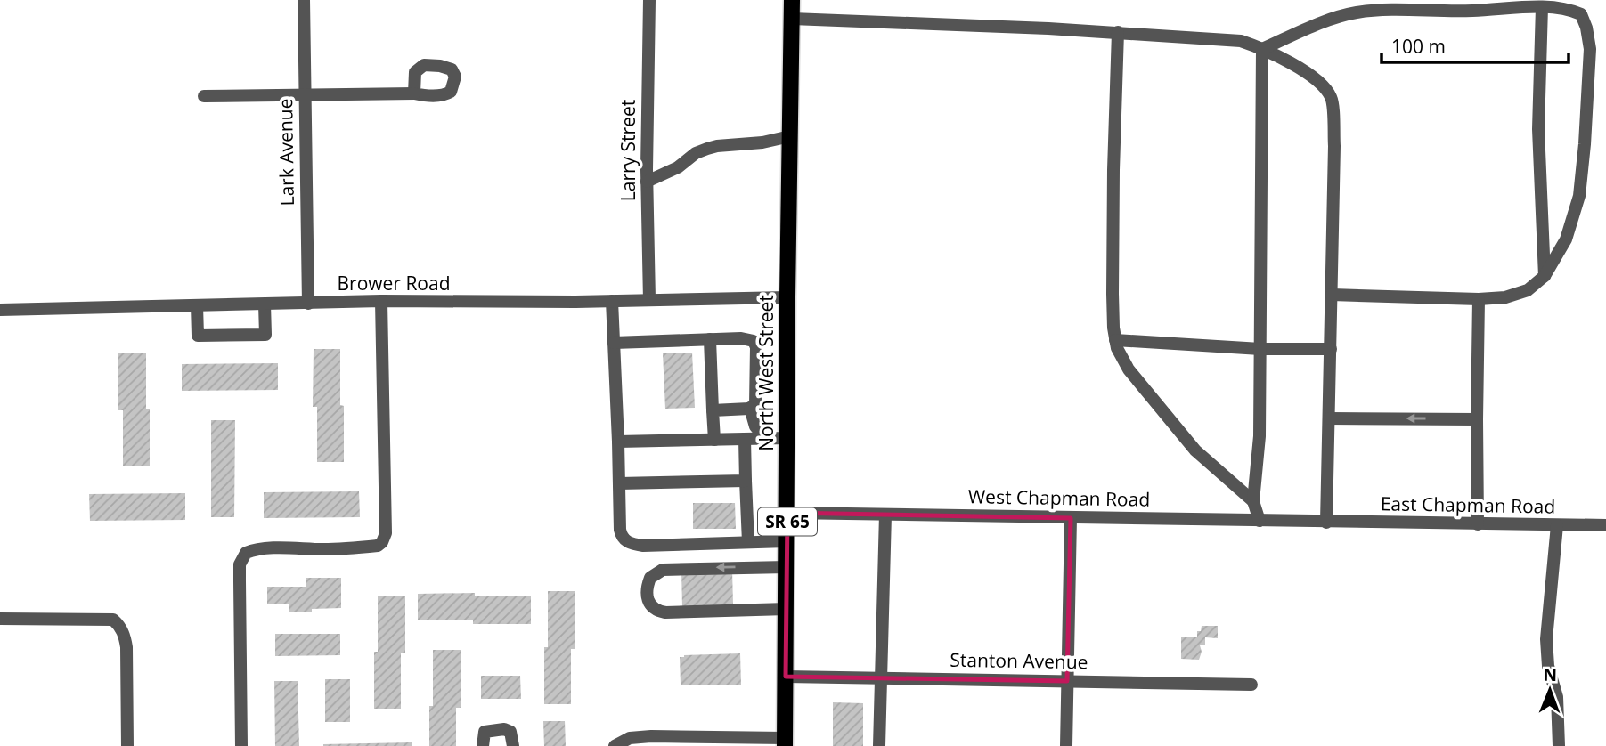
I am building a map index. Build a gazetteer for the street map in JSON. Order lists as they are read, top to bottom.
{
  "streets": {
    "main road": ["North West Street", "SR 65"],
    "street": [
      "Larry Street",
      "Lark Avenue",
      "Brower Road",
      "West Chapman Road",
      "East Chapman Road",
      "Stanton Avenue"
    ]
  },
  "crossings": [
    ["Larry Street", "Brower Road"],
    ["Lark Avenue", "Brower Road"],
    ["Brower Road", "North West Street"],
    ["North West Street", "West Chapman Road"],
    ["North West Street", "Stanton Avenue"],
    ["West Chapman Road", "East Chapman Road"]
  ],
  "scale_bar": "100 m",
  "north": "top"
}
